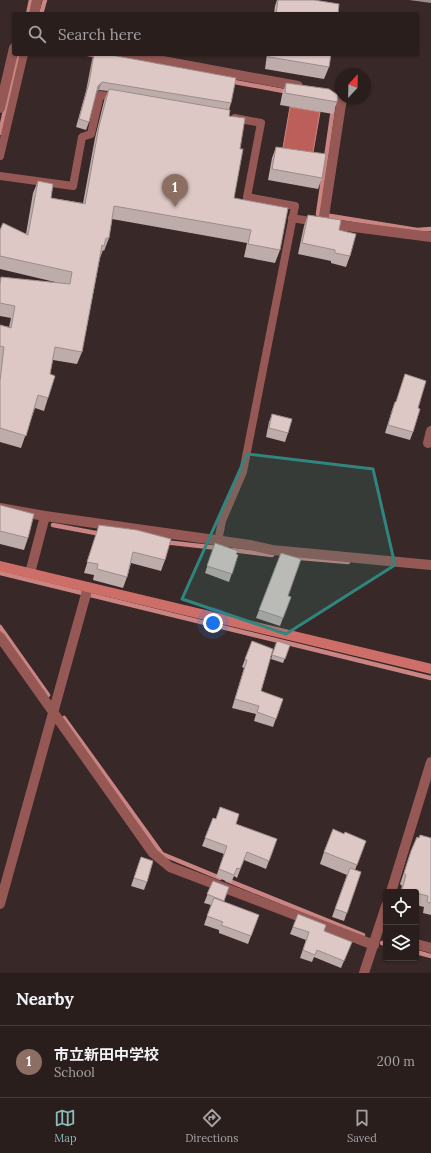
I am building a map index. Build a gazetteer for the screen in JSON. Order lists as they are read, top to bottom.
{
  "north": "top",
  "page": {
    "search": "Search here",
    "pins": "1",
    "heading": "Nearby",
    "list": [
      {
        "mark": "1",
        "name": "市立新田中学校",
        "note": "School",
        "value": "200 m"
      }
    ],
    "nav": ["Map", "Directions", "Saved"]
  }
}
